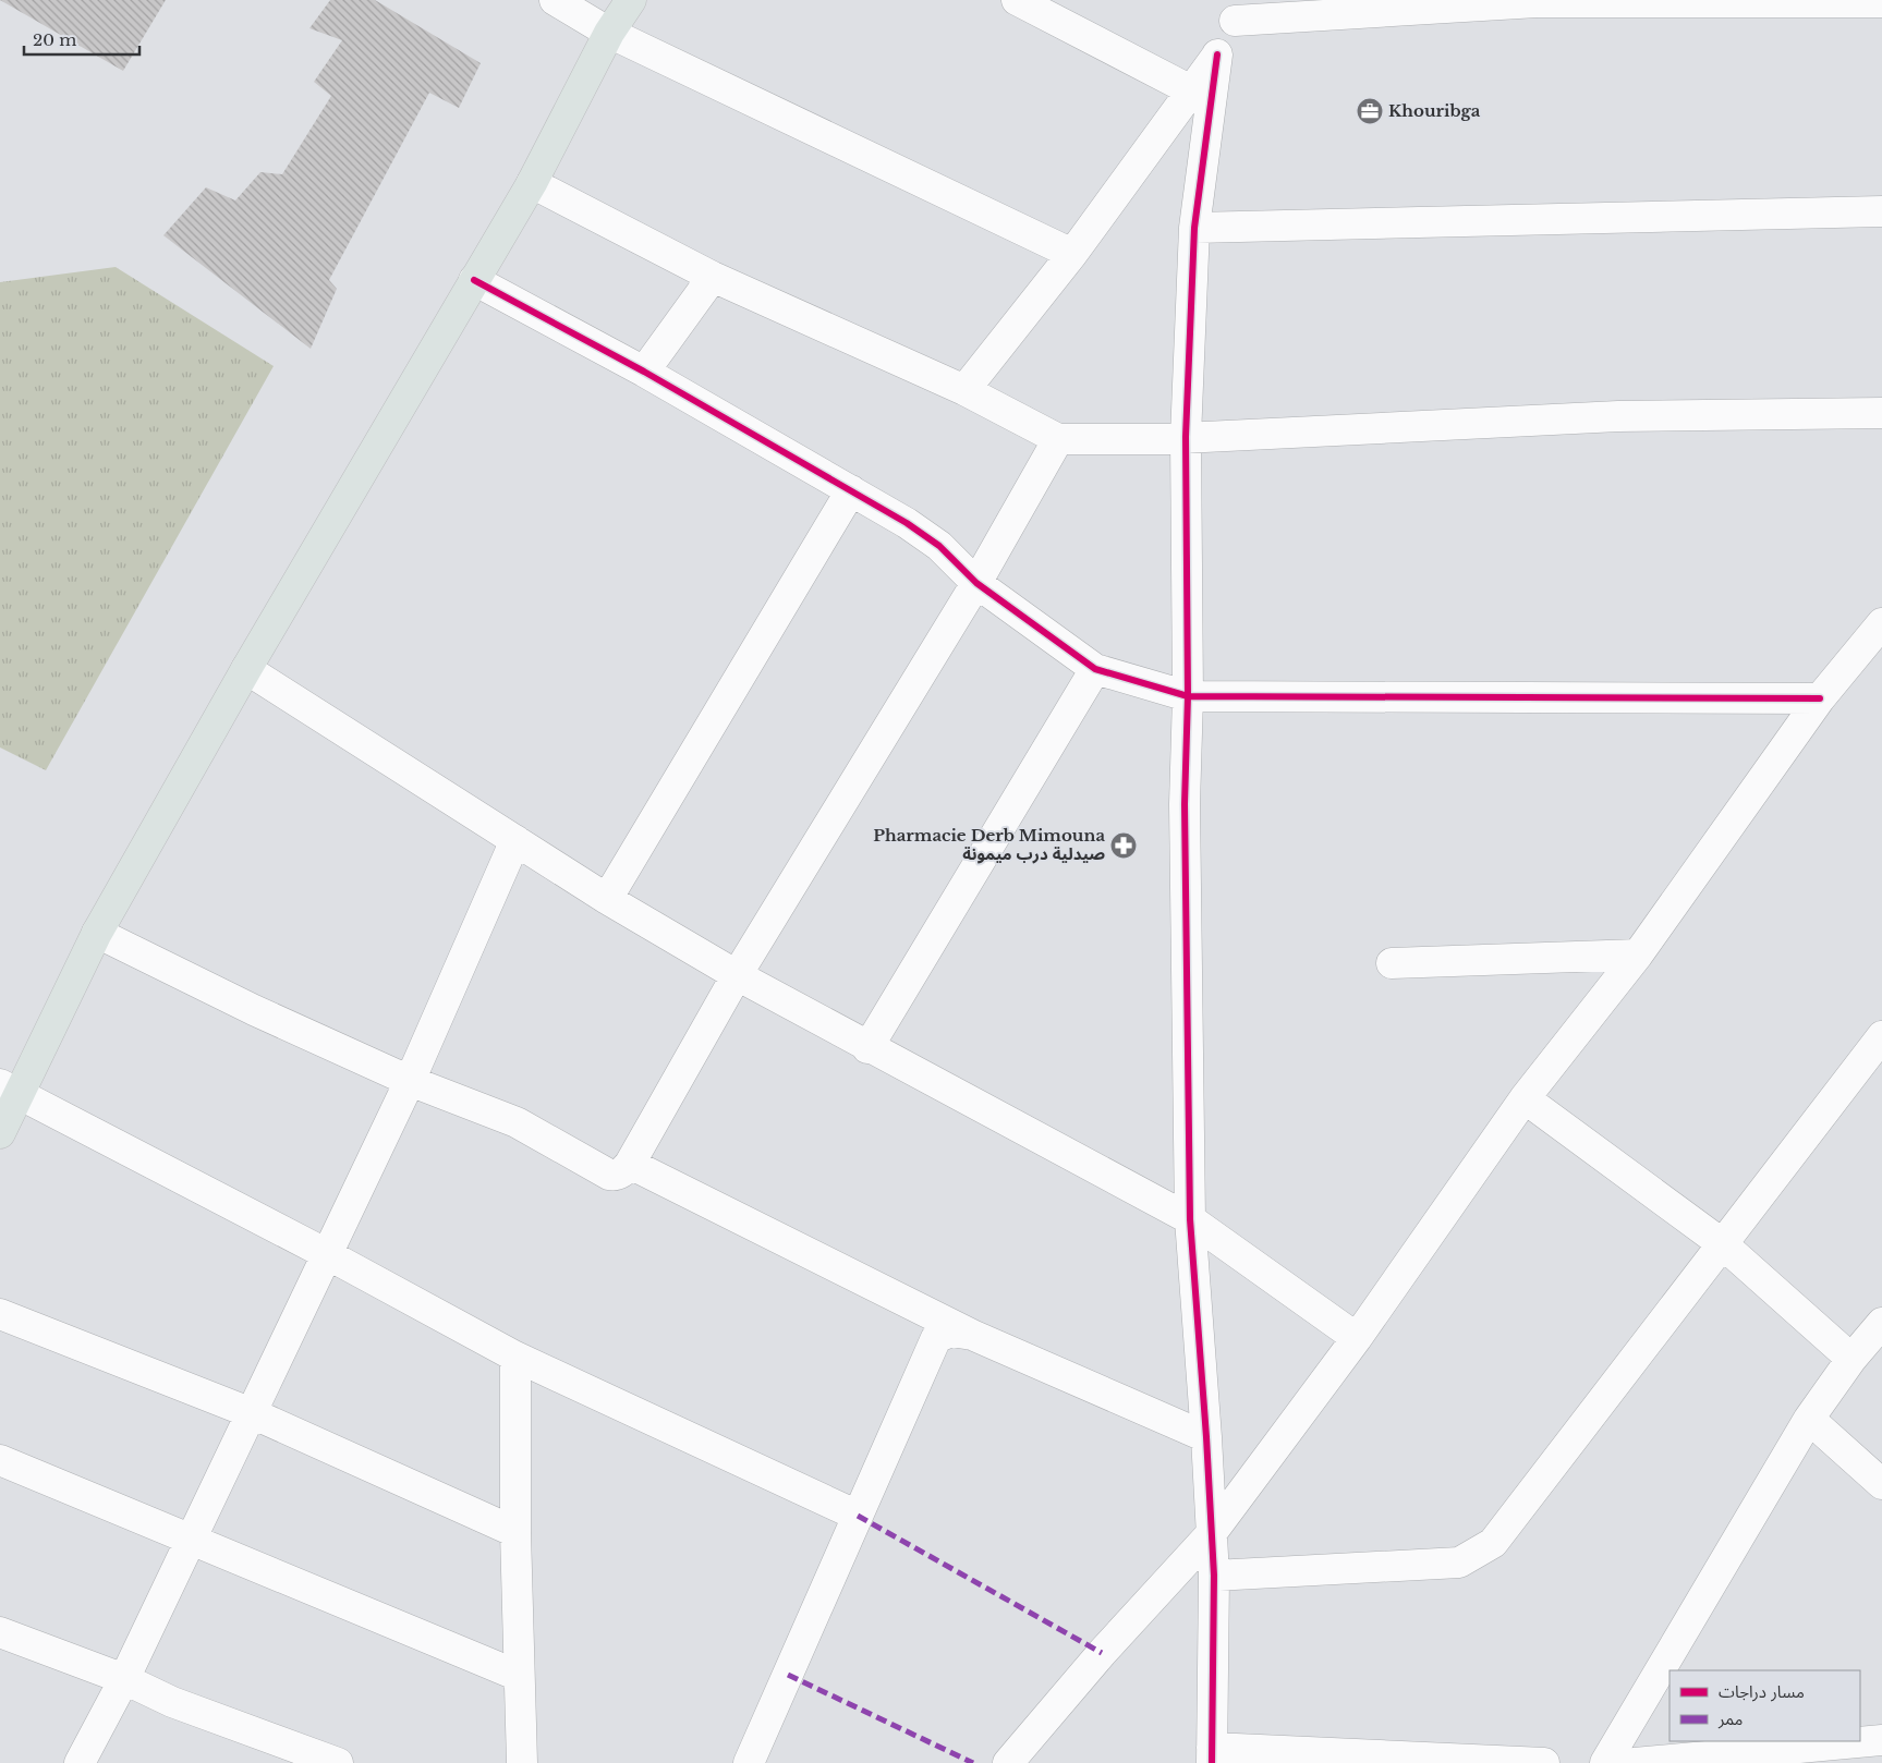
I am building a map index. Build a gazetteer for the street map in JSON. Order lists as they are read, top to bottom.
{
  "places": {
    "office": ["Khouribga"],
    "pharmacy": ["Pharmacie Derb Mimouna صيدلية درب ميمونة"]
  },
  "legend": ["مسار دراجات", "ممر"],
  "scale_bar": "20 m"
}
